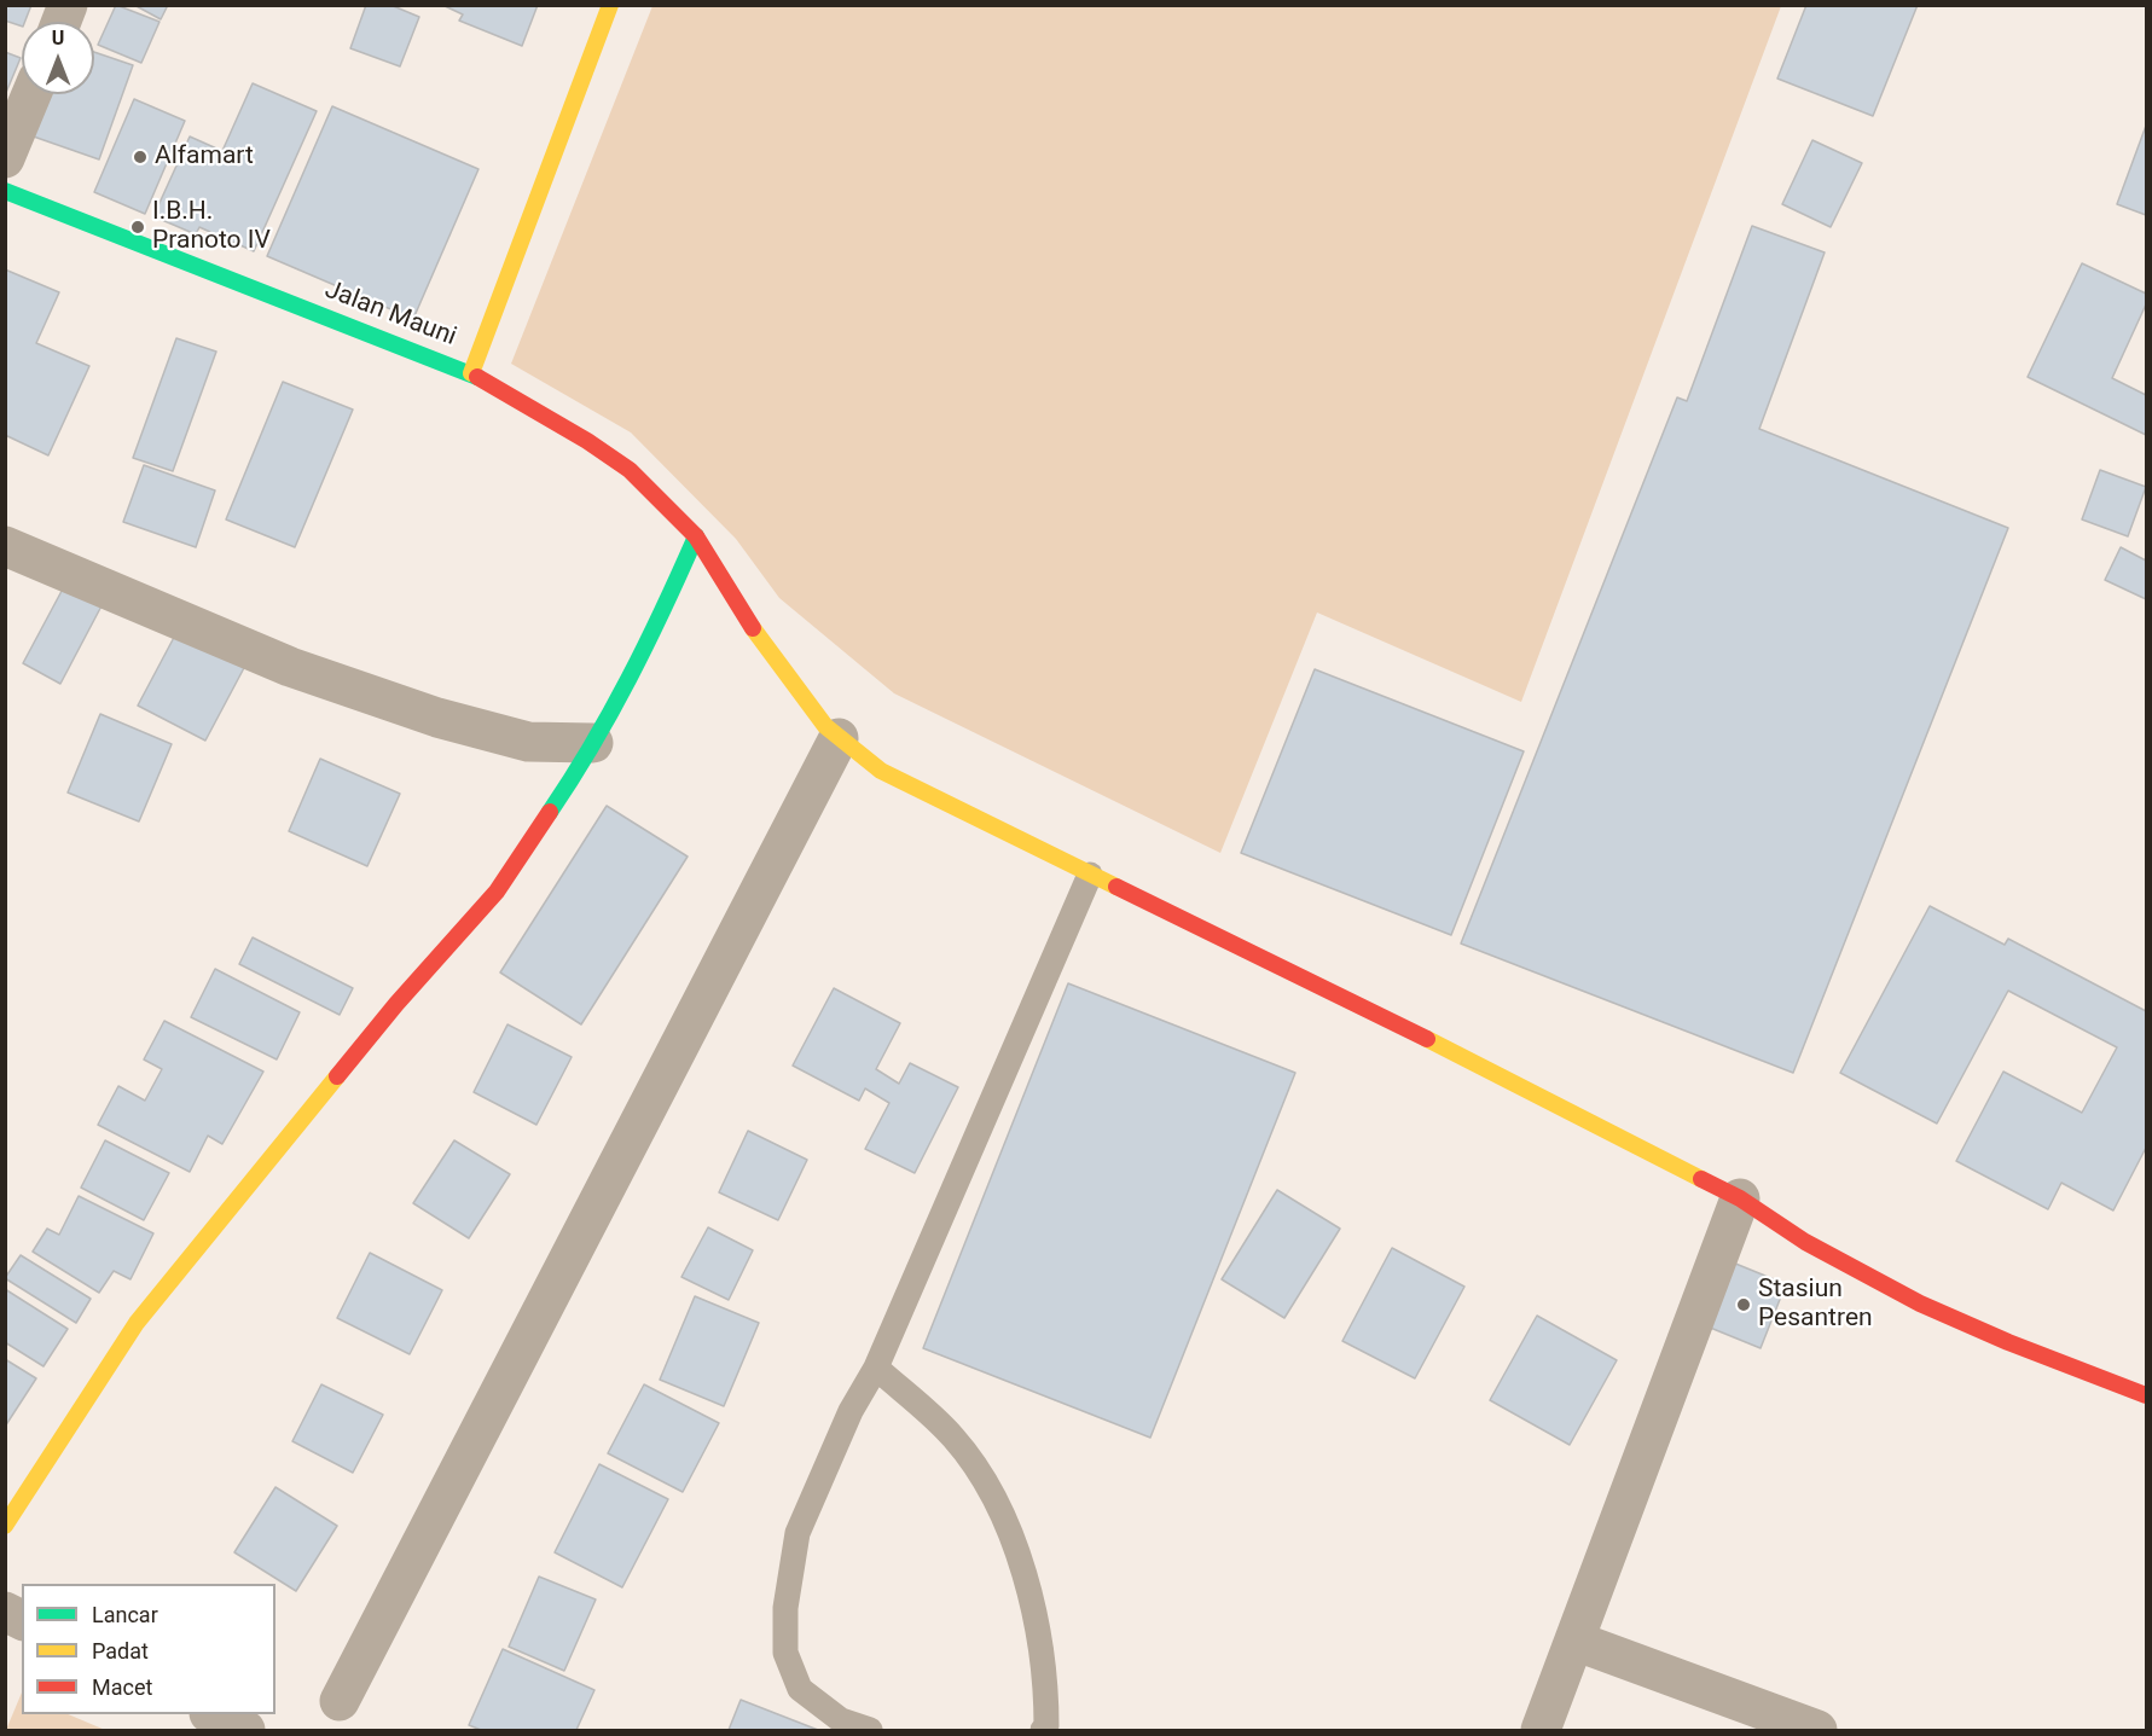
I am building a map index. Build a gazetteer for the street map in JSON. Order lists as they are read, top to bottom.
{
  "streets": {
    "main road": ["Jalan Mauni"]
  },
  "places": ["Alfamart", "I.B.H. Pranoto IV", "Stasiun Pesantren"],
  "legend": ["Lancar", "Padat", "Macet"],
  "north": "top"
}
